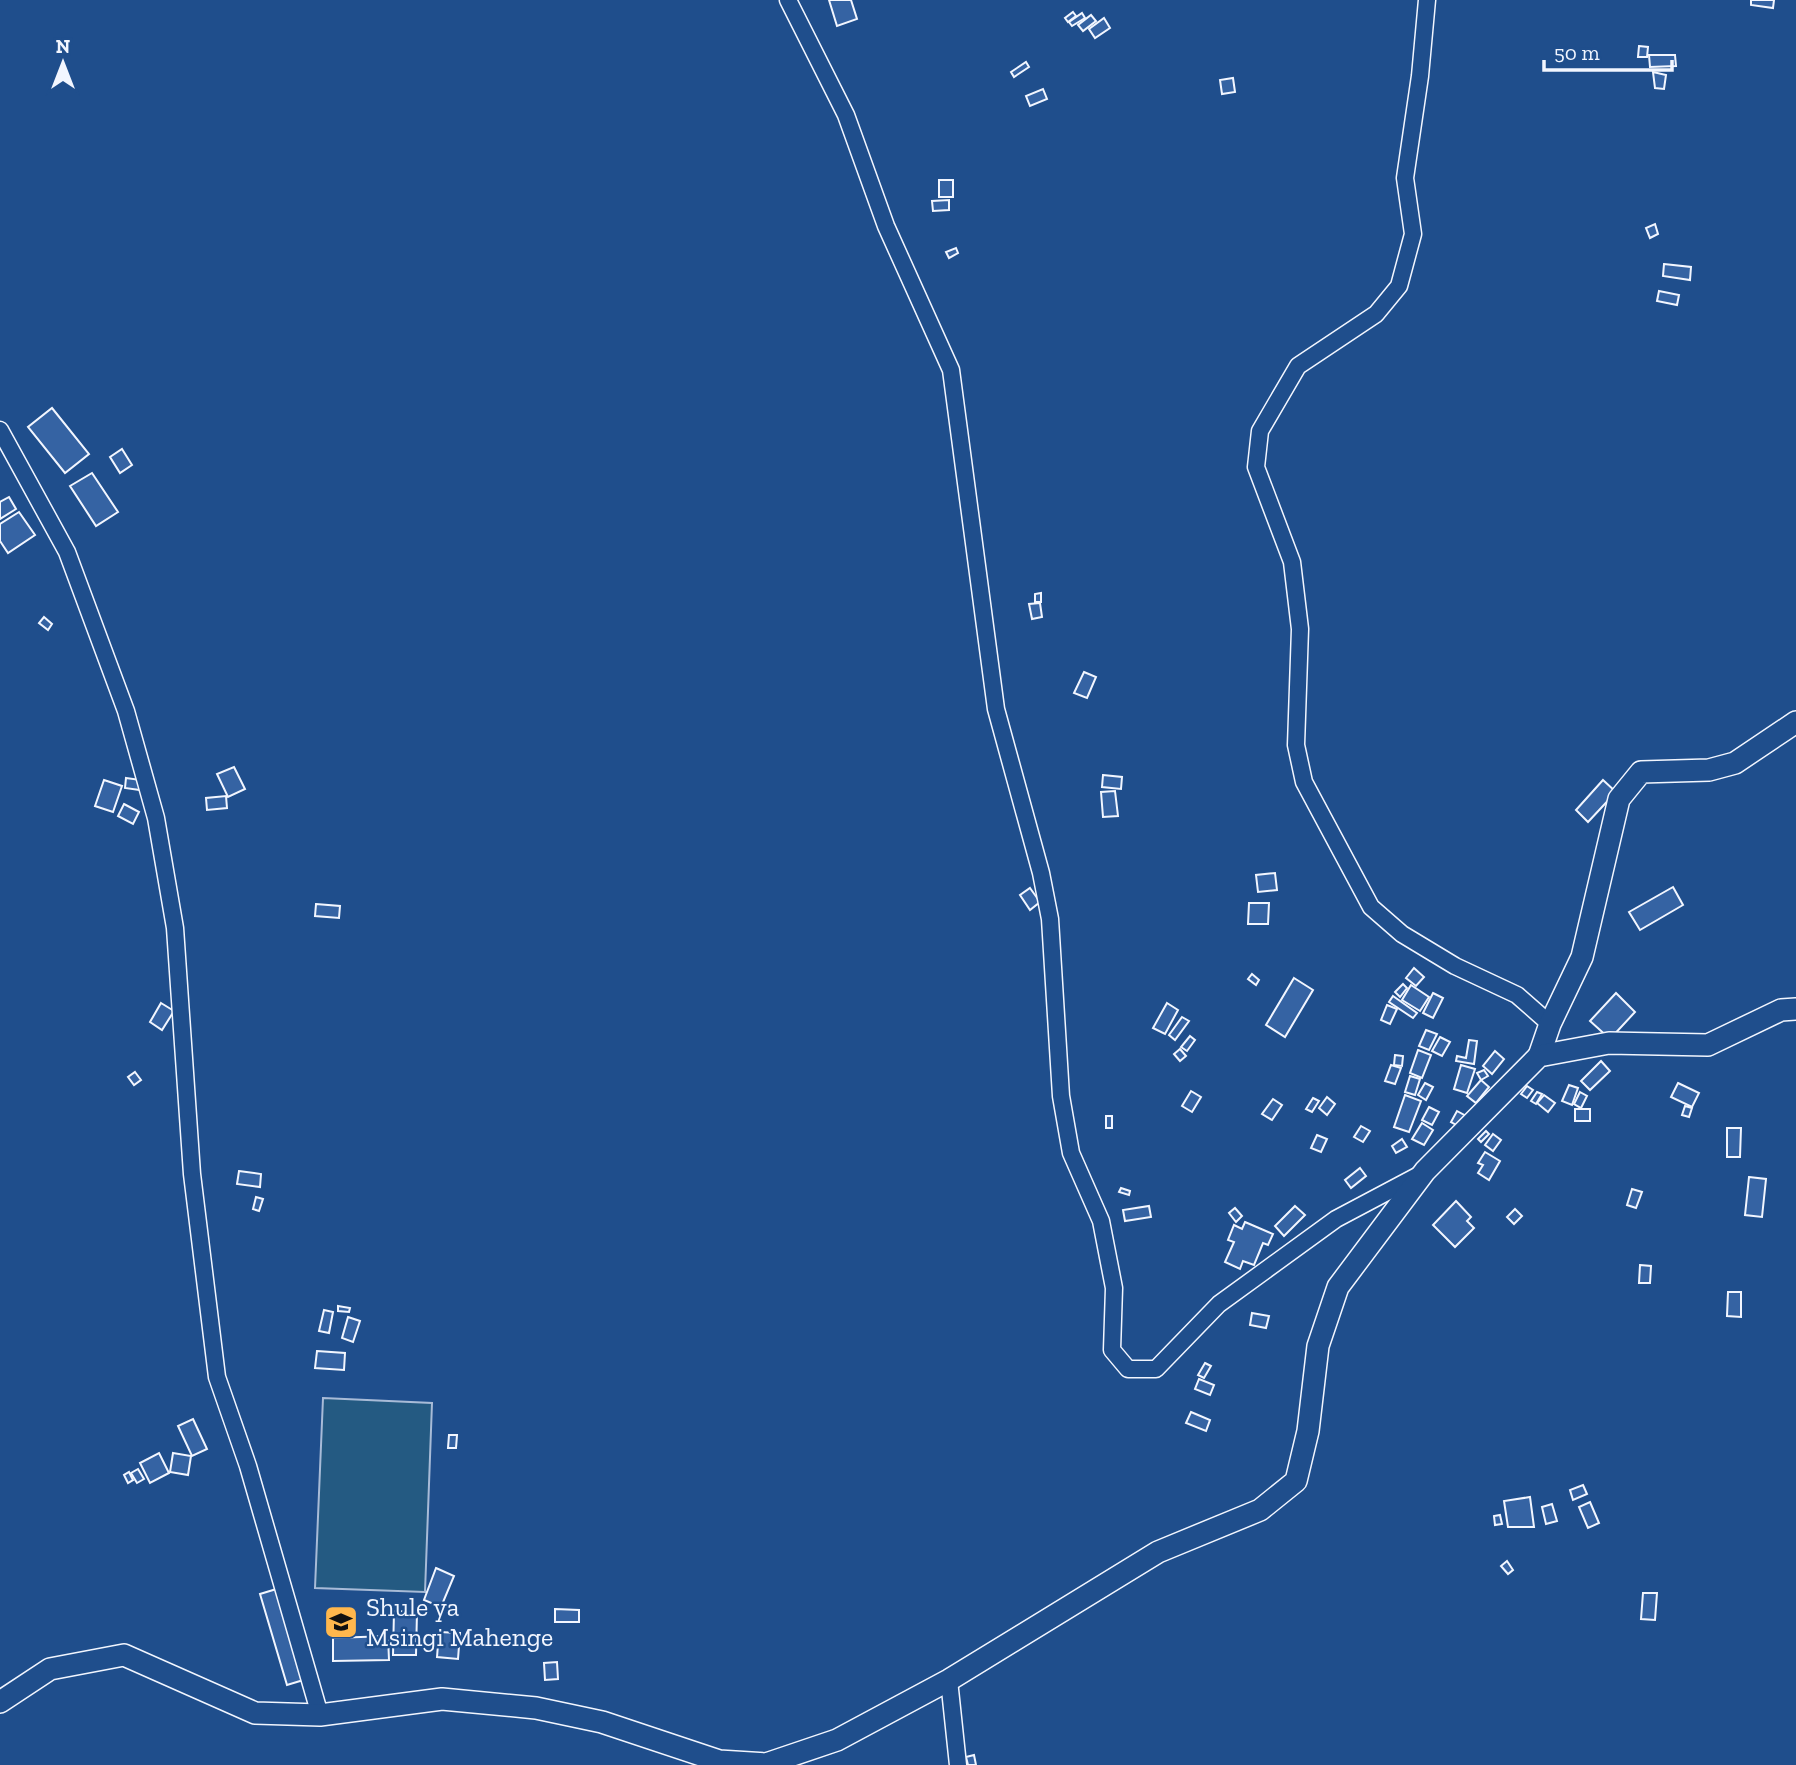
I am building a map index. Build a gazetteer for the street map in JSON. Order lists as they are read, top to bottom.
{
  "places": {
    "school or university": ["Shule ya Msingi Mahenge"]
  },
  "scale_bar": "50 m",
  "north": "top"
}
